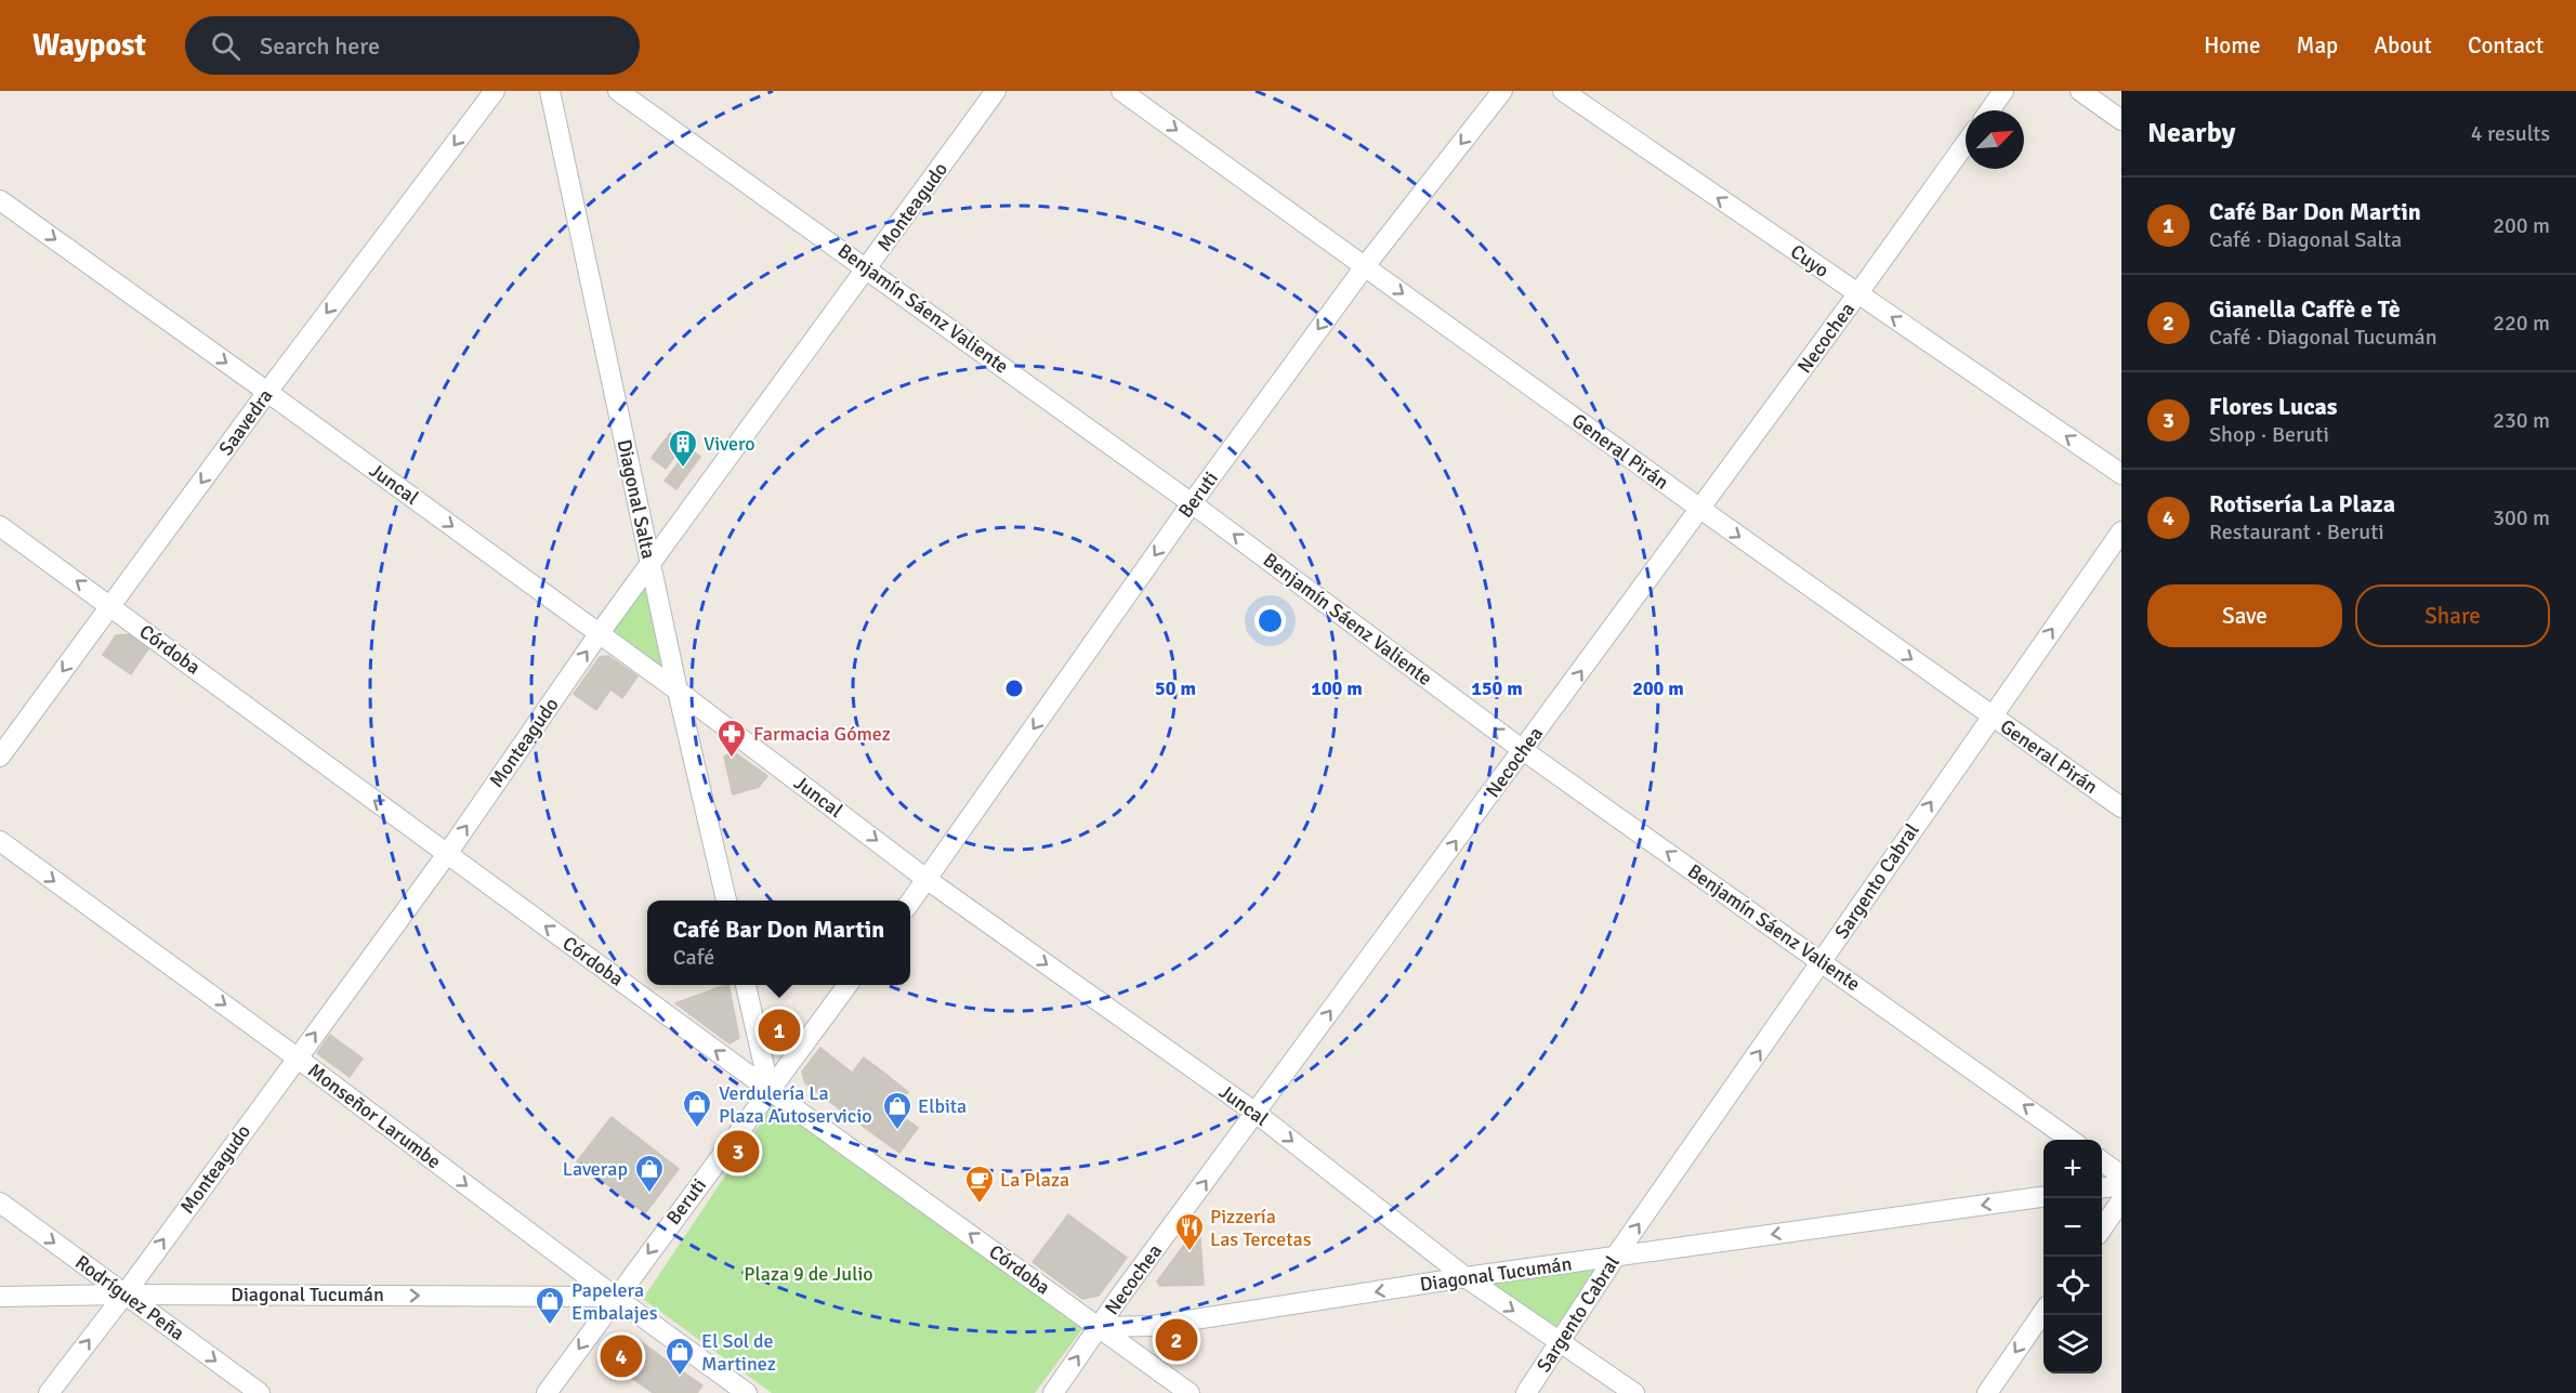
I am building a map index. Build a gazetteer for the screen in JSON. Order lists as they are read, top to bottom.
{
  "streets": {
    "street": [
      "Monteagudo",
      "Cuyo",
      "Benjamín Sáenz Valiente",
      "Necochea",
      "Saavedra",
      "General Pirán",
      "Juncal",
      "Beruti",
      "Diagonal Salta",
      "Córdoba",
      "Sargento Cabral",
      "Monseñor Larumbe",
      "Diagonal Tucumán",
      "Rodríguez Peña"
    ]
  },
  "crossings": [
    ["Monteagudo", "Benjamín Sáenz Valiente"],
    ["Monteagudo", "Juncal"],
    ["Monteagudo", "Diagonal Salta"],
    ["Monteagudo", "Córdoba"],
    ["Monteagudo", "Monseñor Larumbe"],
    ["Monteagudo", "Diagonal Tucumán"],
    ["Monteagudo", "Rodríguez Peña"],
    ["Cuyo", "Necochea"],
    ["Benjamín Sáenz Valiente", "Necochea"],
    ["Benjamín Sáenz Valiente", "Beruti"],
    ["Benjamín Sáenz Valiente", "Sargento Cabral"],
    ["Necochea", "General Pirán"],
    ["Necochea", "Juncal"],
    ["Necochea", "Córdoba"],
    ["Necochea", "Diagonal Tucumán"],
    ["Saavedra", "Juncal"],
    ["Saavedra", "Córdoba"],
    ["General Pirán", "Beruti"],
    ["General Pirán", "Sargento Cabral"],
    ["Juncal", "Beruti"],
    ["Juncal", "Diagonal Salta"],
    ["Juncal", "Sargento Cabral"],
    ["Juncal", "Diagonal Tucumán"],
    ["Beruti", "Córdoba"],
    ["Beruti", "Monseñor Larumbe"],
    ["Beruti", "Diagonal Tucumán"],
    ["Córdoba", "Diagonal Tucumán"],
    ["Sargento Cabral", "Diagonal Tucumán"],
    ["Monseñor Larumbe", "Diagonal Tucumán"],
    ["Diagonal Tucumán", "Rodríguez Peña"]
  ],
  "one_way": [
    "Monteagudo",
    "Cuyo",
    "Benjamín Sáenz Valiente",
    "Necochea",
    "Saavedra",
    "General Pirán",
    "Juncal",
    "Beruti",
    "Córdoba",
    "Sargento Cabral",
    "Monseñor Larumbe",
    "Rodríguez Peña"
  ],
  "parks": ["Plaza 9 de Julio"],
  "places": {
    "building": ["Vivero"],
    "pharmacy": ["Farmacia Gómez"],
    "shop": [
      "Verdulería La Plaza Autoservicio",
      "Elbita",
      "Laverap",
      "Papelera Embalajes",
      "El Sol de Martinez"
    ],
    "cafe": ["La Plaza"],
    "restaurant": ["Pizzería Las Tercetas"]
  },
  "north": "top right",
  "page": {
    "header": "Waypost",
    "search": "Search here",
    "nav": [
      "Home",
      "Map",
      "About",
      "Contact"
    ],
    "heading": ["Nearby", "4 results"],
    "list": [
      {
        "mark": "1",
        "name": "Café Bar Don Martin",
        "note": "Café · Diagonal Salta",
        "value": "200 m"
      },
      {
        "mark": "2",
        "name": "Gianella Caffè e Tè",
        "note": "Café · Diagonal Tucumán",
        "value": "220 m"
      },
      {
        "mark": "3",
        "name": "Flores Lucas",
        "note": "Shop · Beruti",
        "value": "230 m"
      },
      {
        "mark": "4",
        "name": "Rotisería La Plaza",
        "note": "Restaurant · Beruti",
        "value": "300 m"
      }
    ],
    "buttons": ["Save", "Share"],
    "popup": ["Café Bar Don Martin", "Café"],
    "pins": [
      "1",
      "3",
      "2",
      "4"
    ],
    "map_buttons": ["+", "−"]
  },
  "rings": [
    "50 m",
    "100 m",
    "150 m",
    "200 m"
  ]
}
